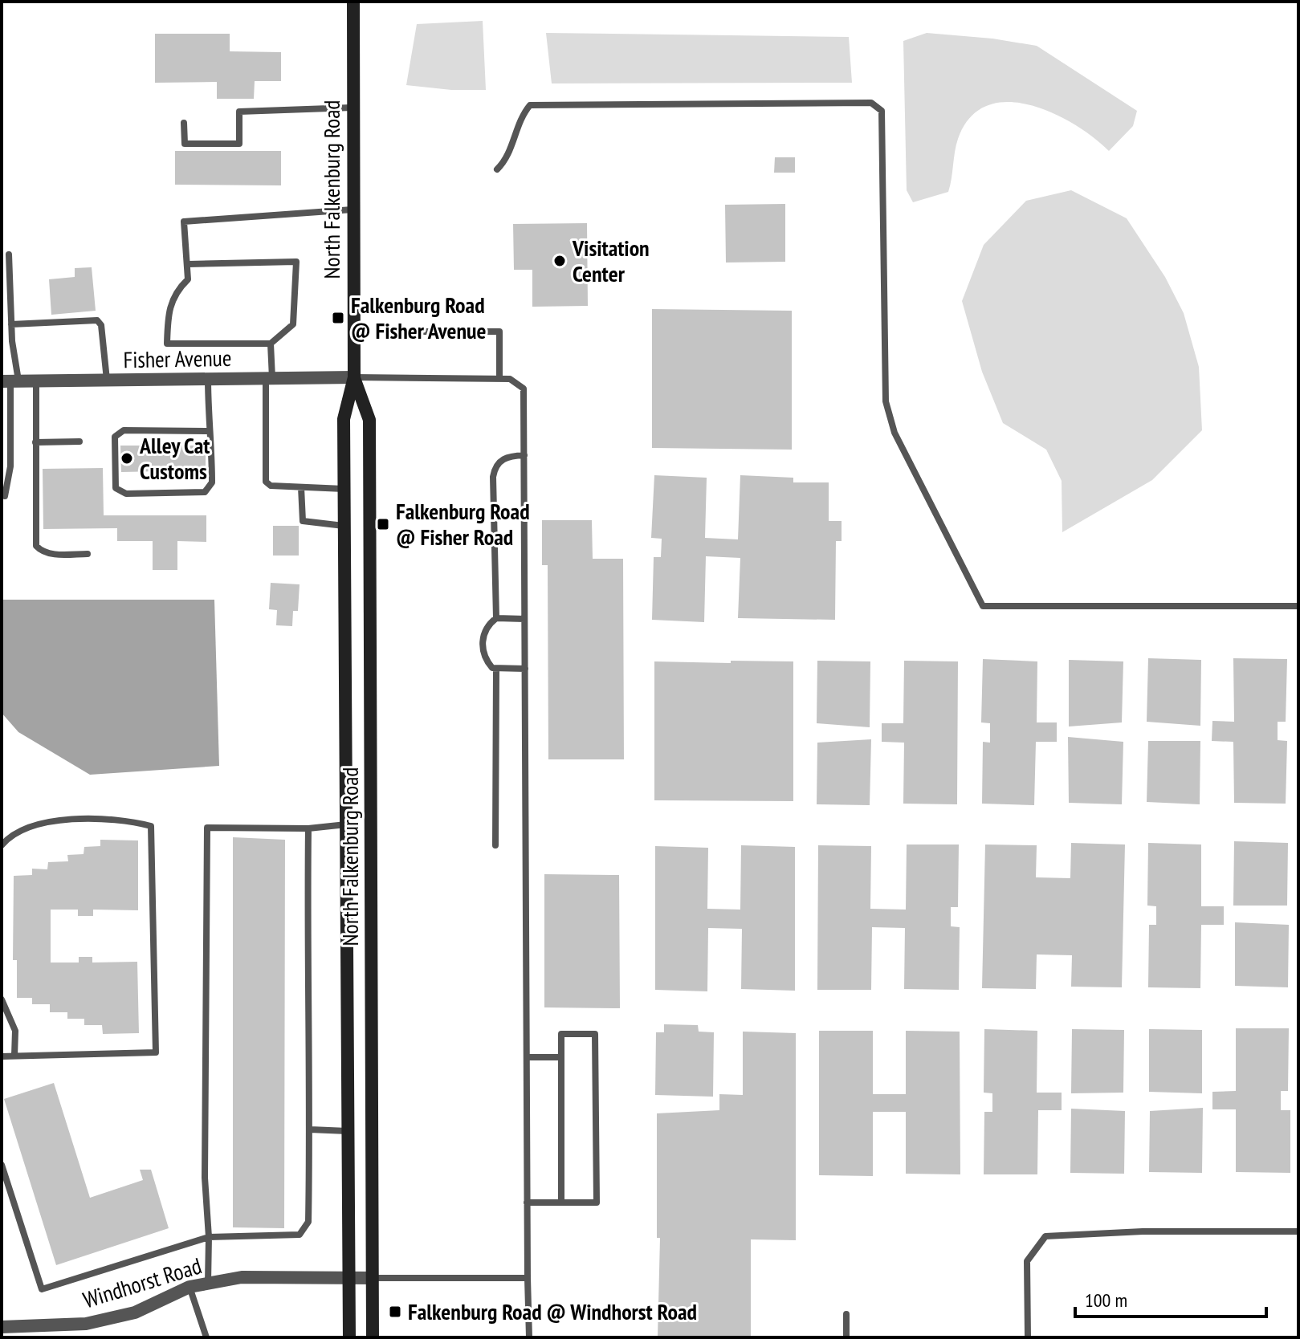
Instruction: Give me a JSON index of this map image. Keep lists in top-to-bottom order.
{
  "streets": {
    "street": ["North Falkenburg Road", "Fisher Avenue", "Windhorst Road"]
  },
  "crossings": [
    ["North Falkenburg Road", "Fisher Avenue"],
    ["North Falkenburg Road", "Windhorst Road"]
  ],
  "places": {
    "other": ["Visitation Center", "Alley Cat Customs"],
    "transit": ["Falkenburg Road @ Fisher Avenue", "Falkenburg Road @ Fisher Road", "Falkenburg Road @ Windhorst Road"]
  },
  "scale_bar": "100 m"
}
